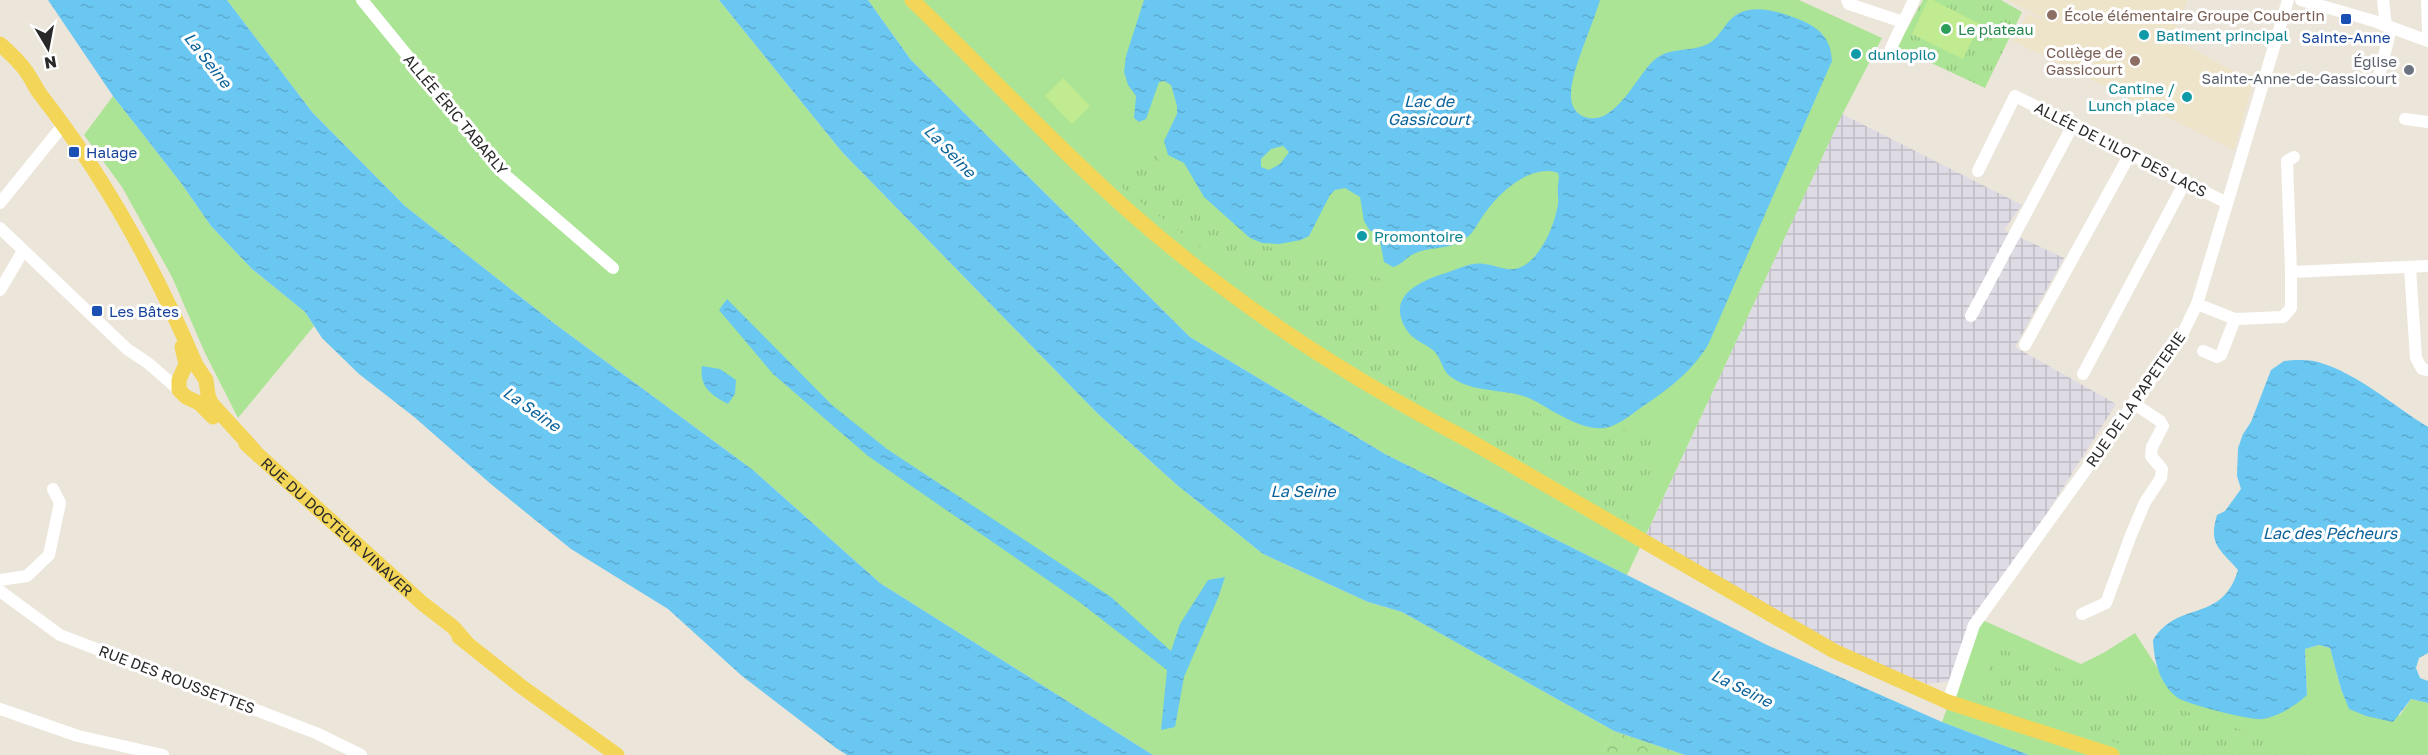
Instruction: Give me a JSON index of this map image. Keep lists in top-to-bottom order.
{
  "streets": {
    "main road": ["RUE DU DOCTEUR VINAVER"],
    "street": [
      "ALLÉE ÉRIC TABARLY",
      "ALLÉE DE L'ILOT DES LACS",
      "RUE DE LA PAPETERIE",
      "RUE DES ROUSSETTES"
    ]
  },
  "crossings": [
    ["ALLÉE DE L'ILOT DES LACS", "RUE DE LA PAPETERIE"]
  ],
  "water": ["La Seine", "Lac de Gassicourt", "Lac des Pécheurs"],
  "places": {
    "other": [
      "École élémentaire Groupe Coubertin",
      "Le plateau",
      "Batiment principal",
      "dunlopilo",
      "Collège de Gassicourt",
      "Église Sainte-Anne-de-Gassicourt",
      "Cantine / Lunch place",
      "Promontoire"
    ],
    "transit": ["Sainte-Anne", "Halage", "Les Bâtes"]
  },
  "north": "bottom"
}
